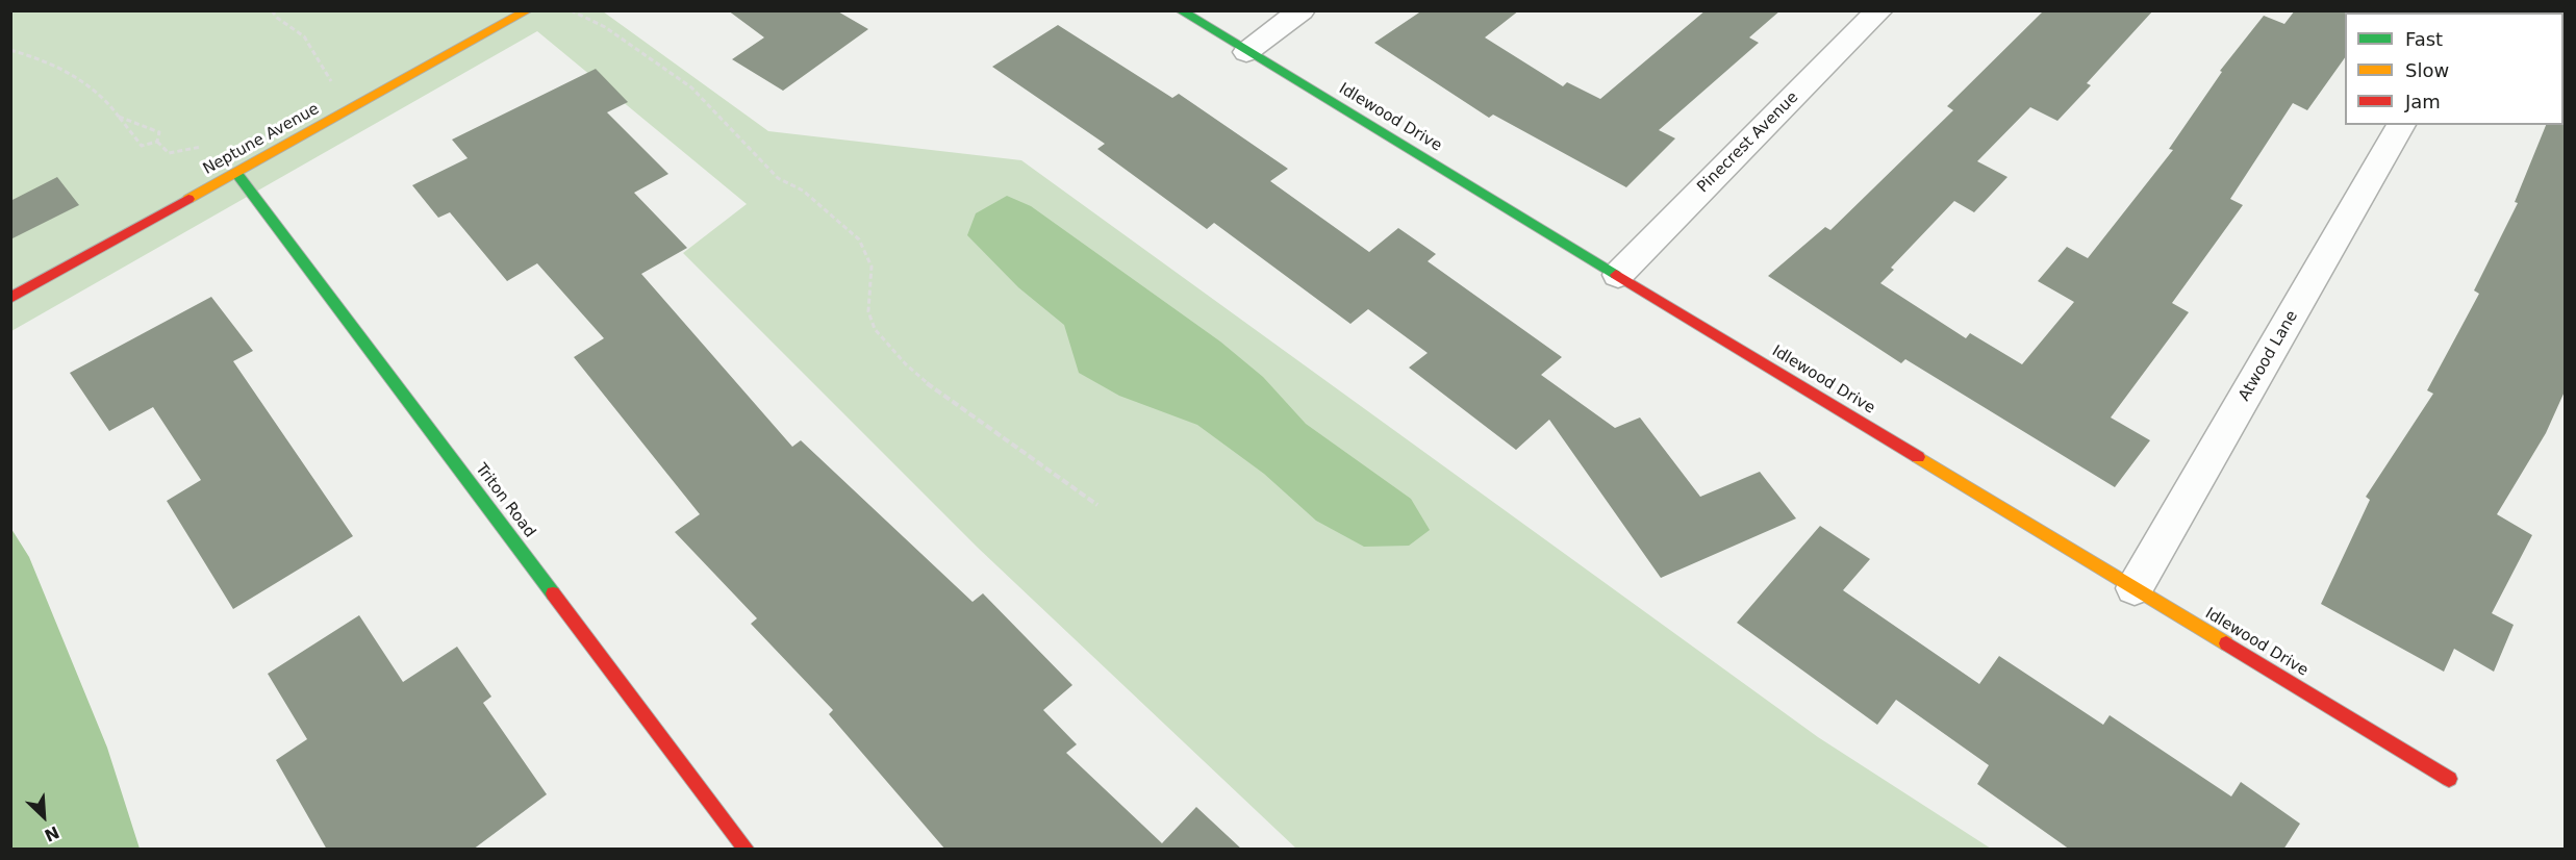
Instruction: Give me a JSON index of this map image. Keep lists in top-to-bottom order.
{
  "streets": {
    "street": [
      "Idlewood Drive",
      "Neptune Avenue",
      "Pinecrest Avenue",
      "Atwood Lane",
      "Triton Road"
    ]
  },
  "crossings": [
    ["Idlewood Drive", "Pinecrest Avenue"],
    ["Idlewood Drive", "Atwood Lane"],
    ["Neptune Avenue", "Triton Road"]
  ],
  "legend": ["Fast", "Slow", "Jam"],
  "north": "bottom right"
}
